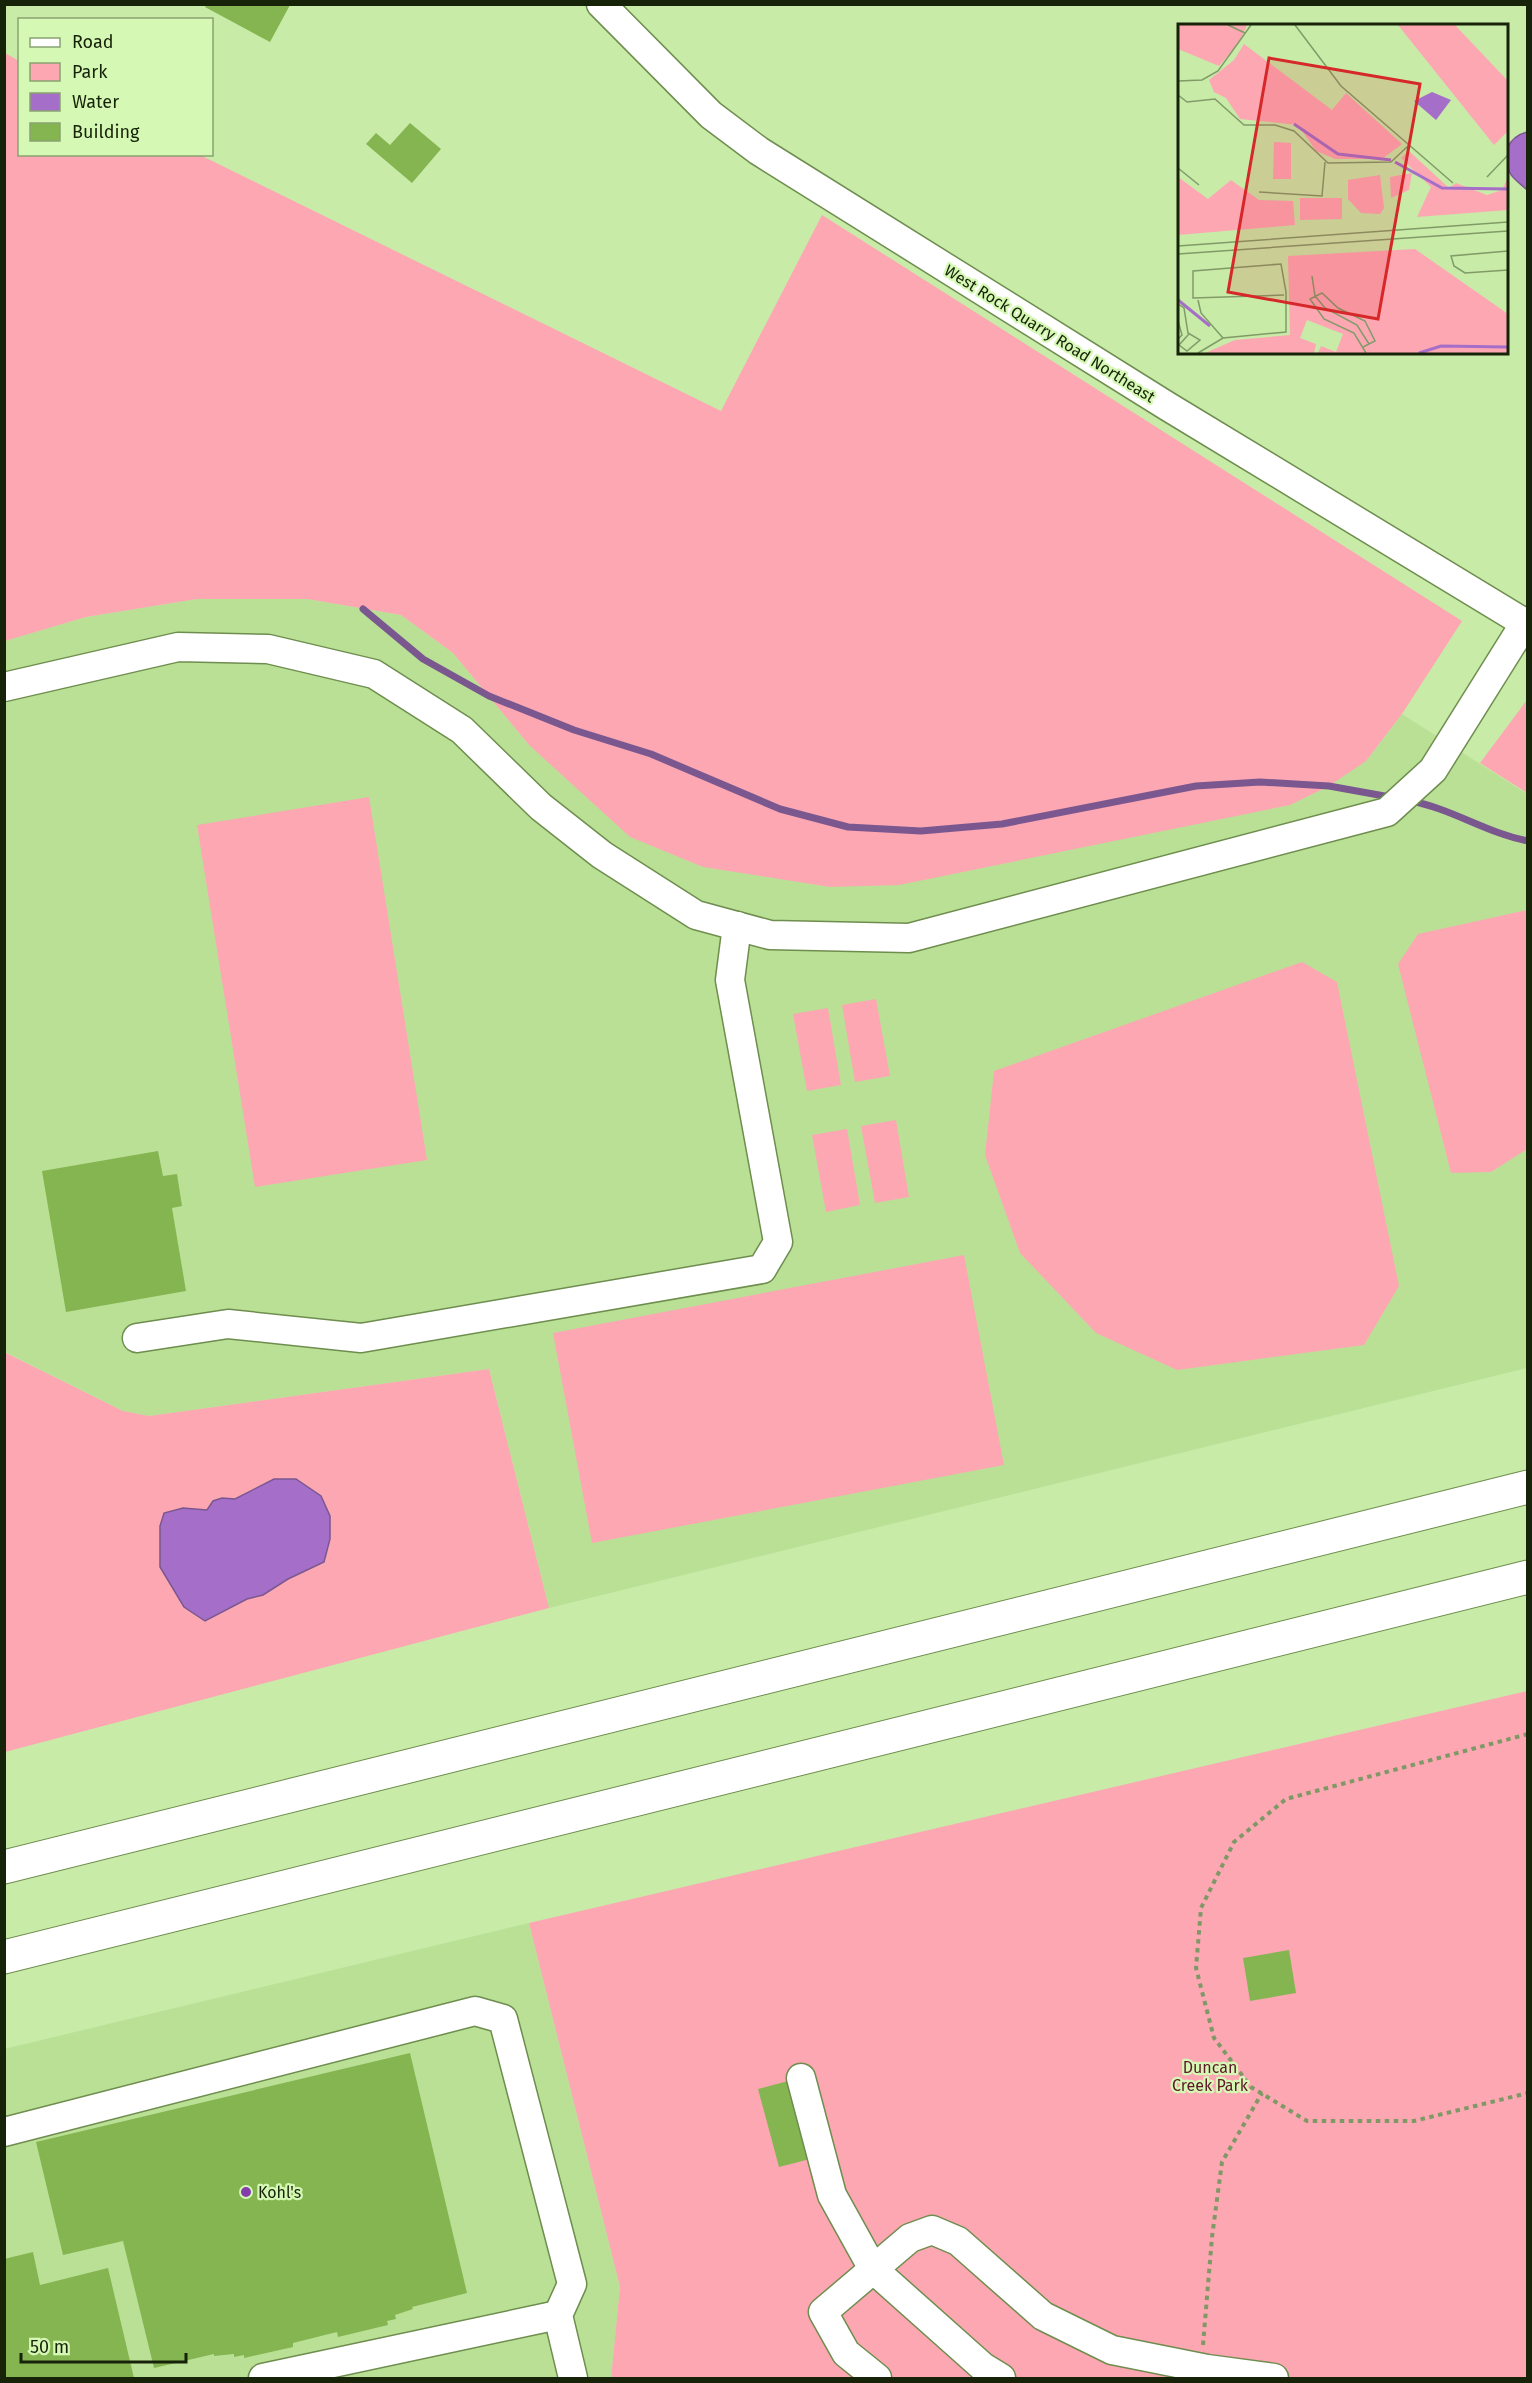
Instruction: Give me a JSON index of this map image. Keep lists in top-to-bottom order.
{
  "streets": {
    "street": ["West Rock Quarry Road Northeast"]
  },
  "parks": ["Duncan Creek Park"],
  "places": ["Kohl's"],
  "legend": [
    "Road",
    "Park",
    "Water",
    "Building"
  ],
  "scale_bar": "50 m"
}
